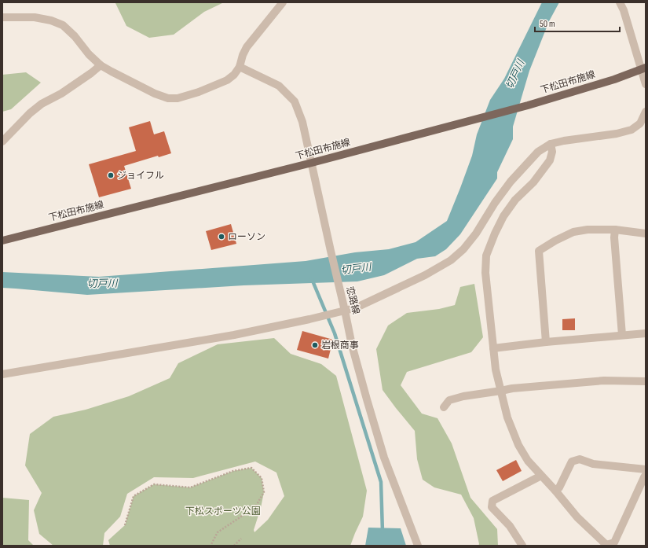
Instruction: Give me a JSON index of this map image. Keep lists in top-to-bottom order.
{
  "streets": {
    "main road": ["下松田布施線"],
    "street": ["恋路線"]
  },
  "crossings": [
    ["下松田布施線", "恋路線"]
  ],
  "water": ["切戸川"],
  "parks": ["下松スポーツ公園"],
  "places": ["ジョイフル", "ローソン", "岩根商事"],
  "scale_bar": "50 m"
}
